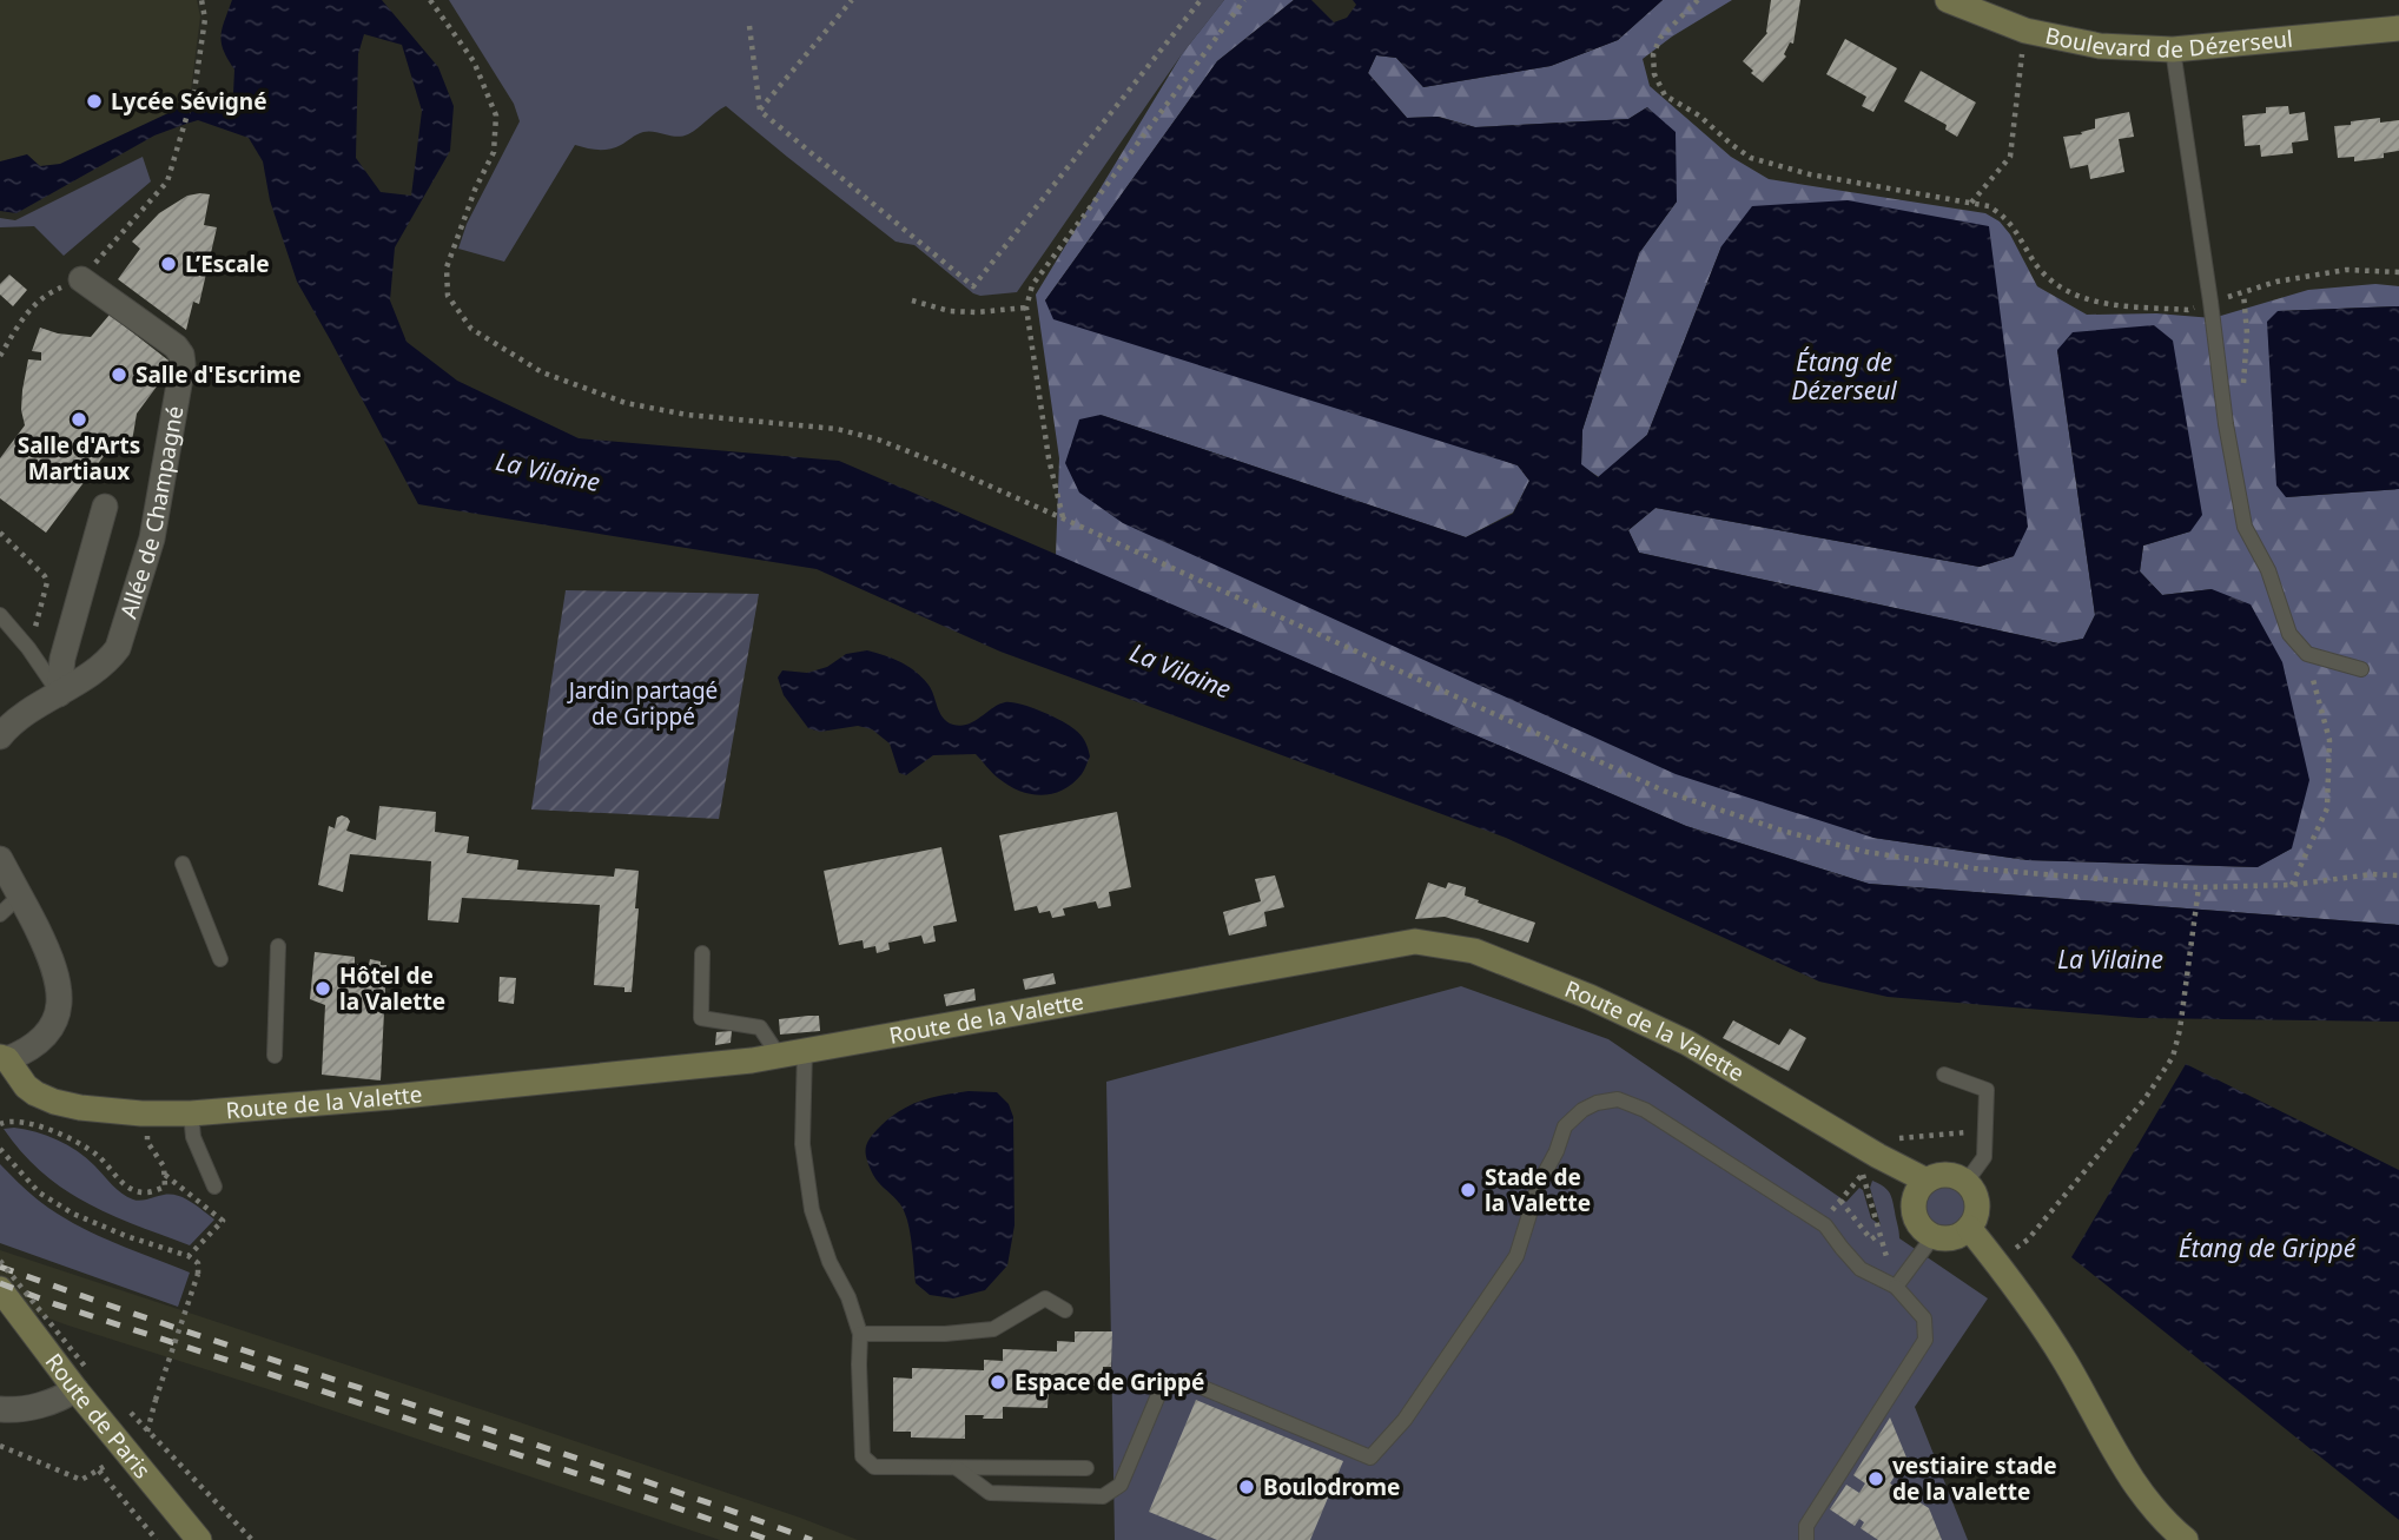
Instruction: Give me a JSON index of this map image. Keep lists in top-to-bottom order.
{
  "streets": {
    "street": [
      "Boulevard de Dézerseul",
      "Allée de Champagné",
      "Route de la Valette",
      "Route de Paris"
    ]
  },
  "water": ["Étang de Dézerseul", "La Vilaine", "Étang de Grippé"],
  "parks": ["Jardin partagé de Grippé"],
  "places": [
    "Lycée Sévigné",
    "L’Escale",
    "Salle d'Escrime",
    "Salle d'Arts Martiaux",
    "Hôtel de la Valette",
    "Stade de la Valette",
    "Espace de Grippé",
    "vestiaire stade de la valette",
    "Boulodrome"
  ]
}
